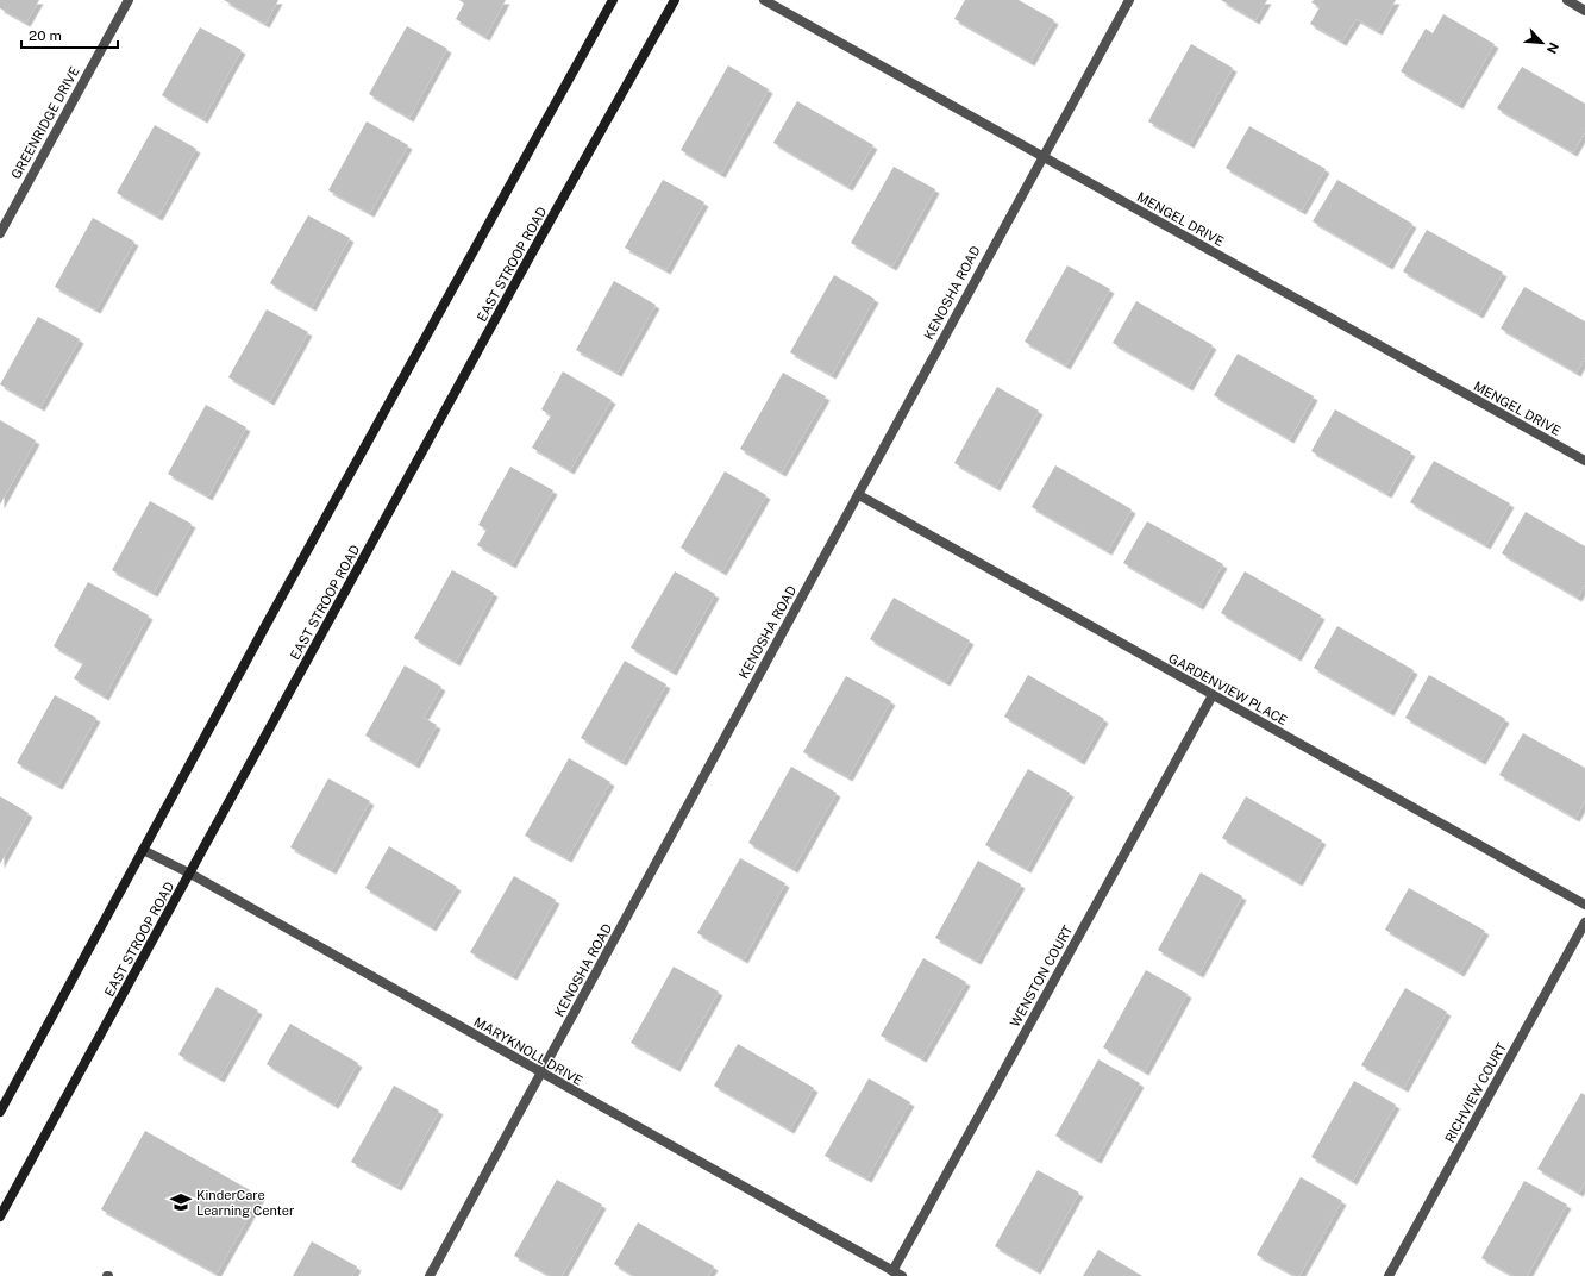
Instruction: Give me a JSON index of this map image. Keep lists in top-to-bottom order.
{
  "streets": {
    "main road": ["EAST STROOP ROAD"],
    "street": [
      "GREENRIDGE DRIVE",
      "MENGEL DRIVE",
      "KENOSHA ROAD",
      "GARDENVIEW PLACE",
      "WENSTON COURT",
      "MARYKNOLL DRIVE",
      "RICHVIEW COURT"
    ]
  },
  "crossings": [
    ["MENGEL DRIVE", "KENOSHA ROAD"],
    ["EAST STROOP ROAD", "MARYKNOLL DRIVE"],
    ["KENOSHA ROAD", "GARDENVIEW PLACE"],
    ["KENOSHA ROAD", "MARYKNOLL DRIVE"],
    ["GARDENVIEW PLACE", "WENSTON COURT"],
    ["WENSTON COURT", "MARYKNOLL DRIVE"]
  ],
  "places": {
    "school or university": ["KinderCare Learning Center"]
  },
  "scale_bar": "20 m",
  "north": "bottom right"
}
